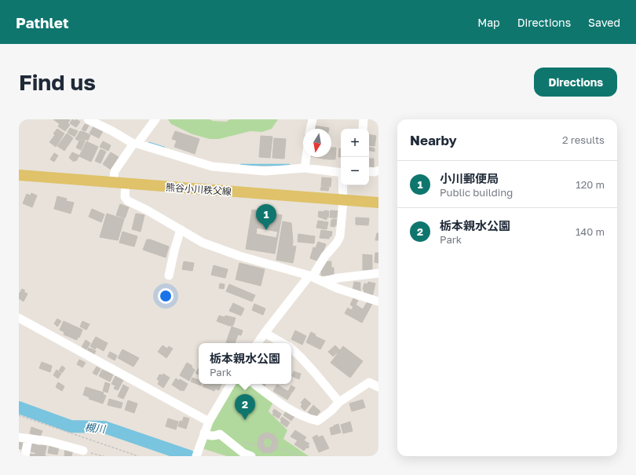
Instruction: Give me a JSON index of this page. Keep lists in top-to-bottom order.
{
  "streets": {
    "main road": ["熊谷小川秩父線"]
  },
  "water": ["槻川"],
  "north": "bottom",
  "page": {
    "header": "Pathlet",
    "nav": ["Map", "Directions", "Saved"],
    "buttons": "Directions",
    "title": "Find us",
    "heading": ["Nearby", "2 results"],
    "map_buttons": ["+", "−"],
    "list": [
      {
        "mark": "1",
        "name": "小川郵便局",
        "note": "Public building",
        "value": "120 m"
      },
      {
        "mark": "2",
        "name": "栃本親水公園",
        "note": "Park",
        "value": "140 m"
      }
    ],
    "pins": ["1", "2"],
    "popup": ["栃本親水公園", "Park"]
  }
}
